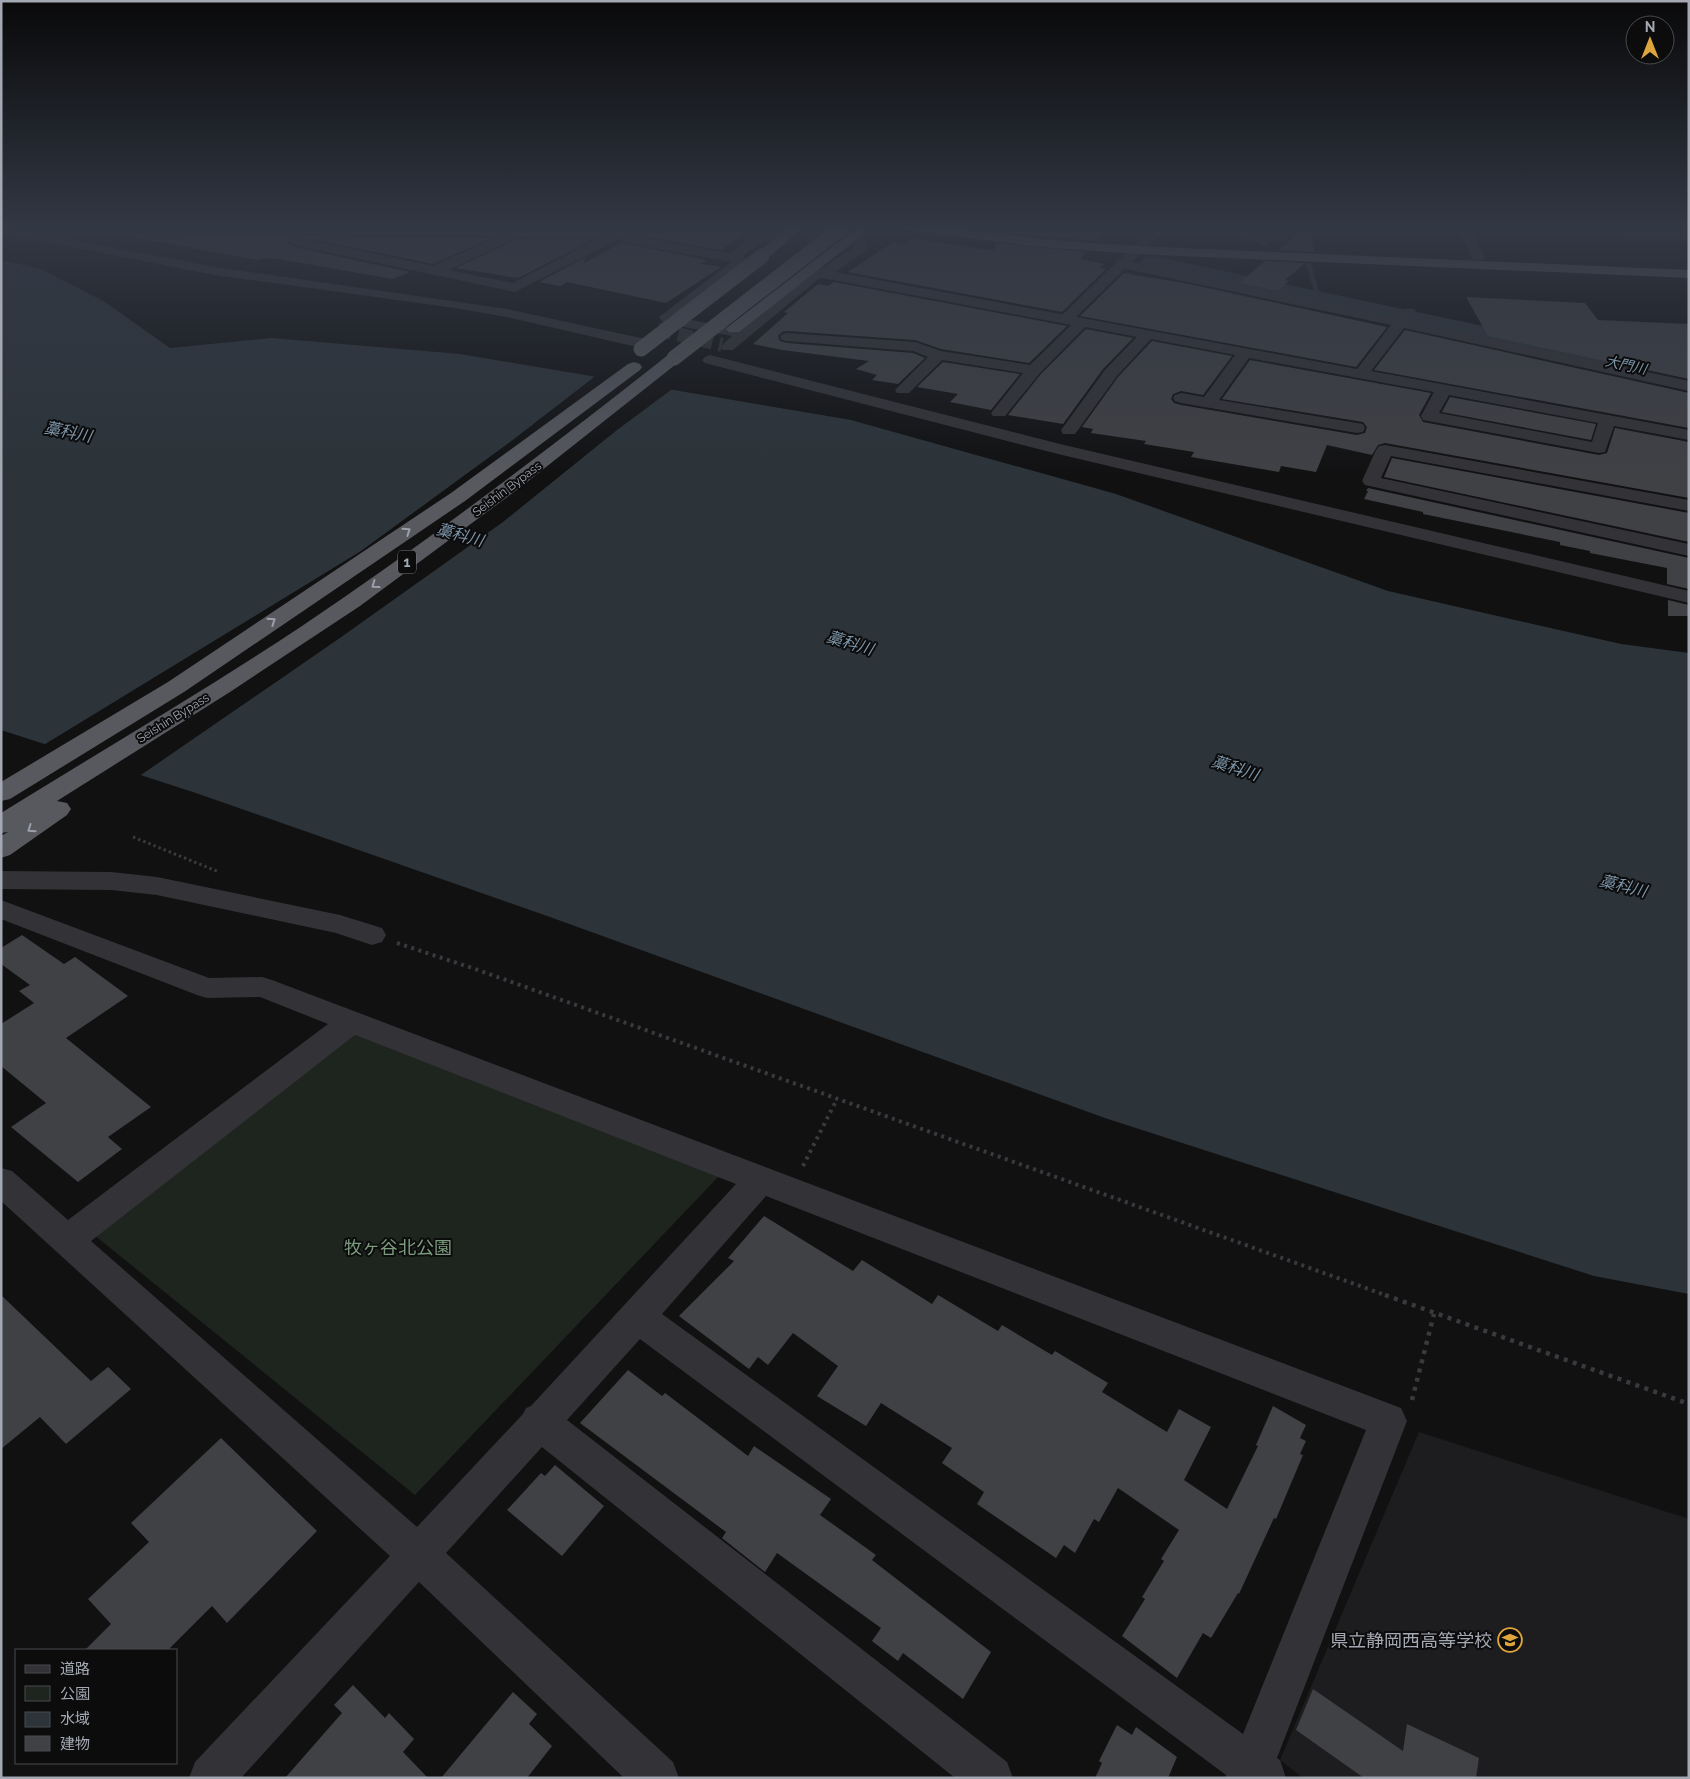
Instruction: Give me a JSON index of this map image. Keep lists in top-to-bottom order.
{
  "streets": {
    "highway": ["Seishin Bypass", "1"]
  },
  "crossings": [
    ["Seishin Bypass", "1"]
  ],
  "water": ["大門川", "藁科川"],
  "parks": ["牧ヶ谷北公園"],
  "places": {
    "school or university": ["県立静岡西高等学校"]
  },
  "legend": [
    "道路",
    "公園",
    "水域",
    "建物"
  ],
  "north": "top"
}
